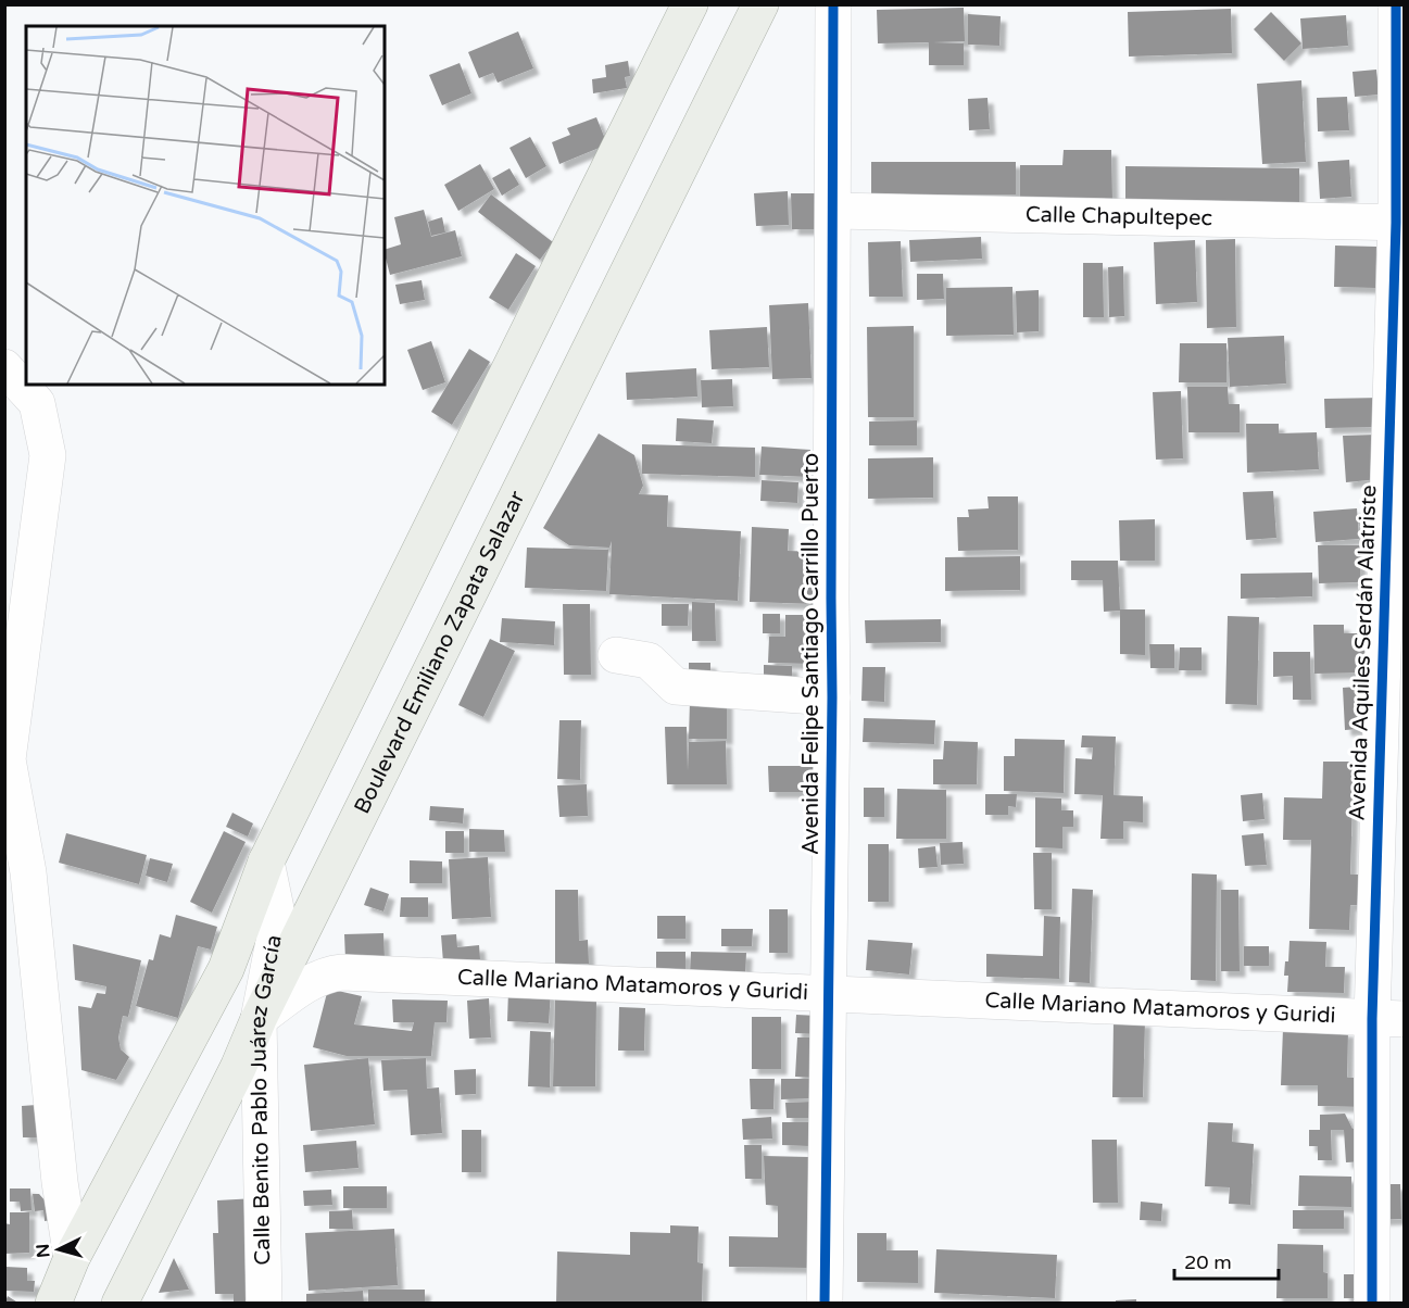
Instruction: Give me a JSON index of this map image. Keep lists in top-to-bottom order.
{
  "streets": {
    "main road": ["Boulevard Emiliano Zapata Salazar"],
    "street": [
      "Calle Chapultepec",
      "Avenida Aquiles Serdán Alatriste",
      "Avenida Felipe Santiago Carrillo Puerto",
      "Calle Mariano Matamoros y Guridi",
      "Calle Benito Pablo Juárez García"
    ]
  },
  "crossings": [
    ["Calle Chapultepec", "Avenida Aquiles Serdán Alatriste"],
    ["Calle Chapultepec", "Avenida Felipe Santiago Carrillo Puerto"],
    ["Avenida Aquiles Serdán Alatriste", "Calle Mariano Matamoros y Guridi"],
    ["Boulevard Emiliano Zapata Salazar", "Calle Mariano Matamoros y Guridi"],
    ["Boulevard Emiliano Zapata Salazar", "Calle Benito Pablo Juárez García"],
    ["Avenida Felipe Santiago Carrillo Puerto", "Calle Mariano Matamoros y Guridi"],
    ["Calle Mariano Matamoros y Guridi", "Calle Benito Pablo Juárez García"]
  ],
  "scale_bar": "20 m",
  "north": "left"
}
